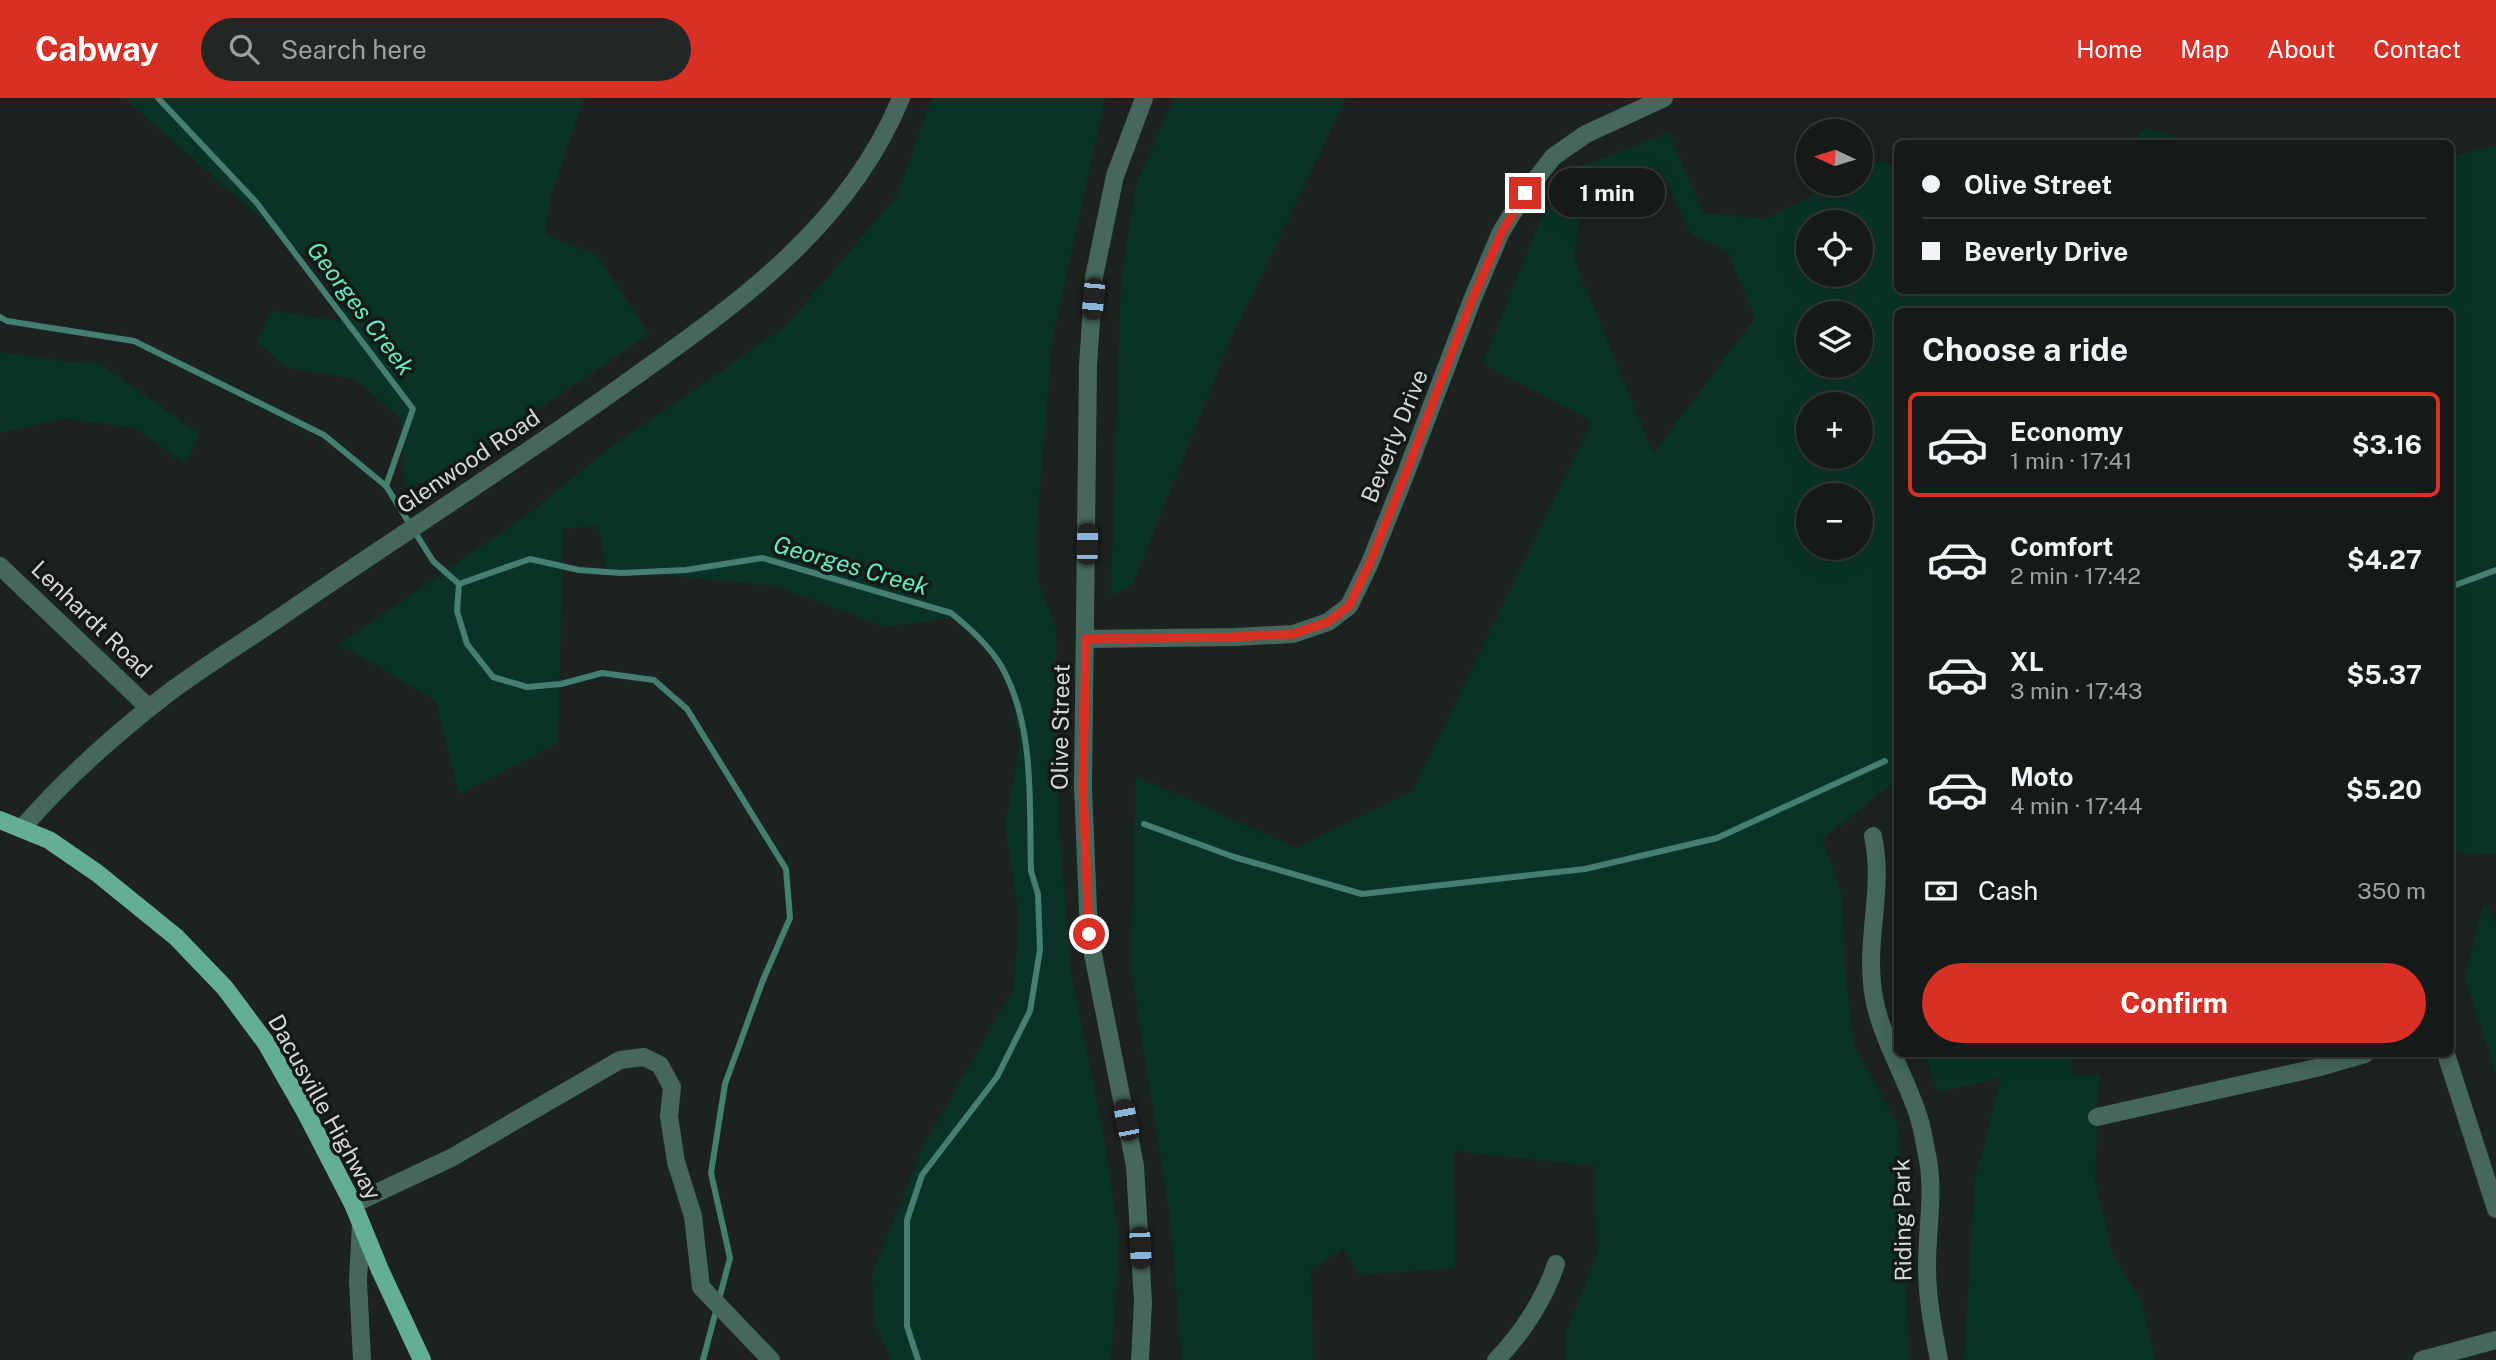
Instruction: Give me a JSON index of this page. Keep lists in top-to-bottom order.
{
  "streets": {
    "main road": ["Dacusville Highway"],
    "street": [
      "Beverly Drive",
      "Glenwood Road",
      "Lenhardt Road",
      "Olive Street",
      "Riding Park"
    ]
  },
  "crossings": [
    ["Beverly Drive", "Olive Street"],
    ["Glenwood Road", "Lenhardt Road"],
    ["Glenwood Road", "Dacusville Highway"]
  ],
  "water": ["Georges Creek"],
  "north": "left",
  "page": {
    "header": "Cabway",
    "search": "Search here",
    "nav": [
      "Home",
      "Map",
      "About",
      "Contact"
    ],
    "map_buttons": ["+", "−"],
    "banner": ["Olive Street", "Beverly Drive"],
    "bubble": "1 min",
    "heading": "Choose a ride",
    "list": [
      {
        "name": "Economy",
        "note": "1 min · 17:41",
        "value": "$3.16"
      },
      {
        "name": "Comfort",
        "note": "2 min · 17:42",
        "value": "$4.27"
      },
      {
        "name": "XL",
        "note": "3 min · 17:43",
        "value": "$5.37"
      },
      {
        "name": "Moto",
        "note": "4 min · 17:44",
        "value": "$5.20"
      }
    ],
    "pay": ["Cash", "350 m"],
    "buttons": "Confirm"
  }
}
